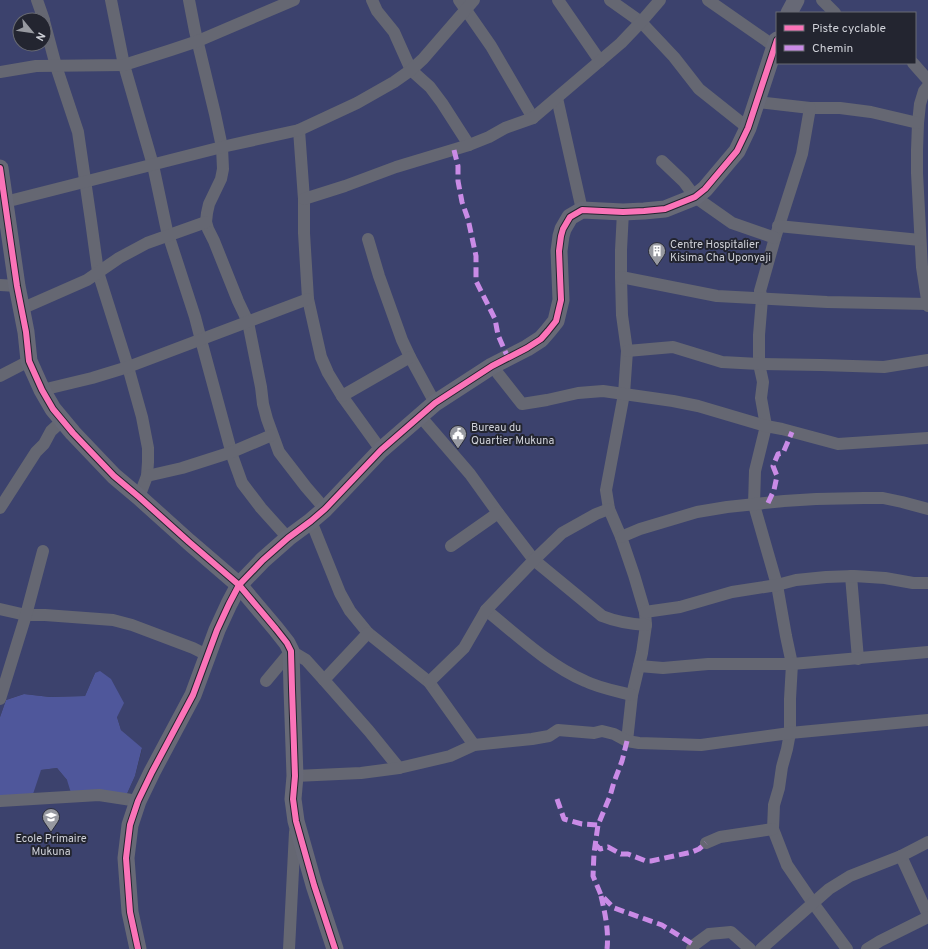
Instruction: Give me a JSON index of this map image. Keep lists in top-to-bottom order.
{
  "places": {
    "building": ["Centre Hospitalier Kisima Cha Uponyaji"],
    "public building": ["Bureau du Quartier Mukuna"],
    "school or university": ["Ecole Primaire Mukuna"]
  },
  "legend": ["Piste cyclable", "Chemin"],
  "north": "bottom right"
}
